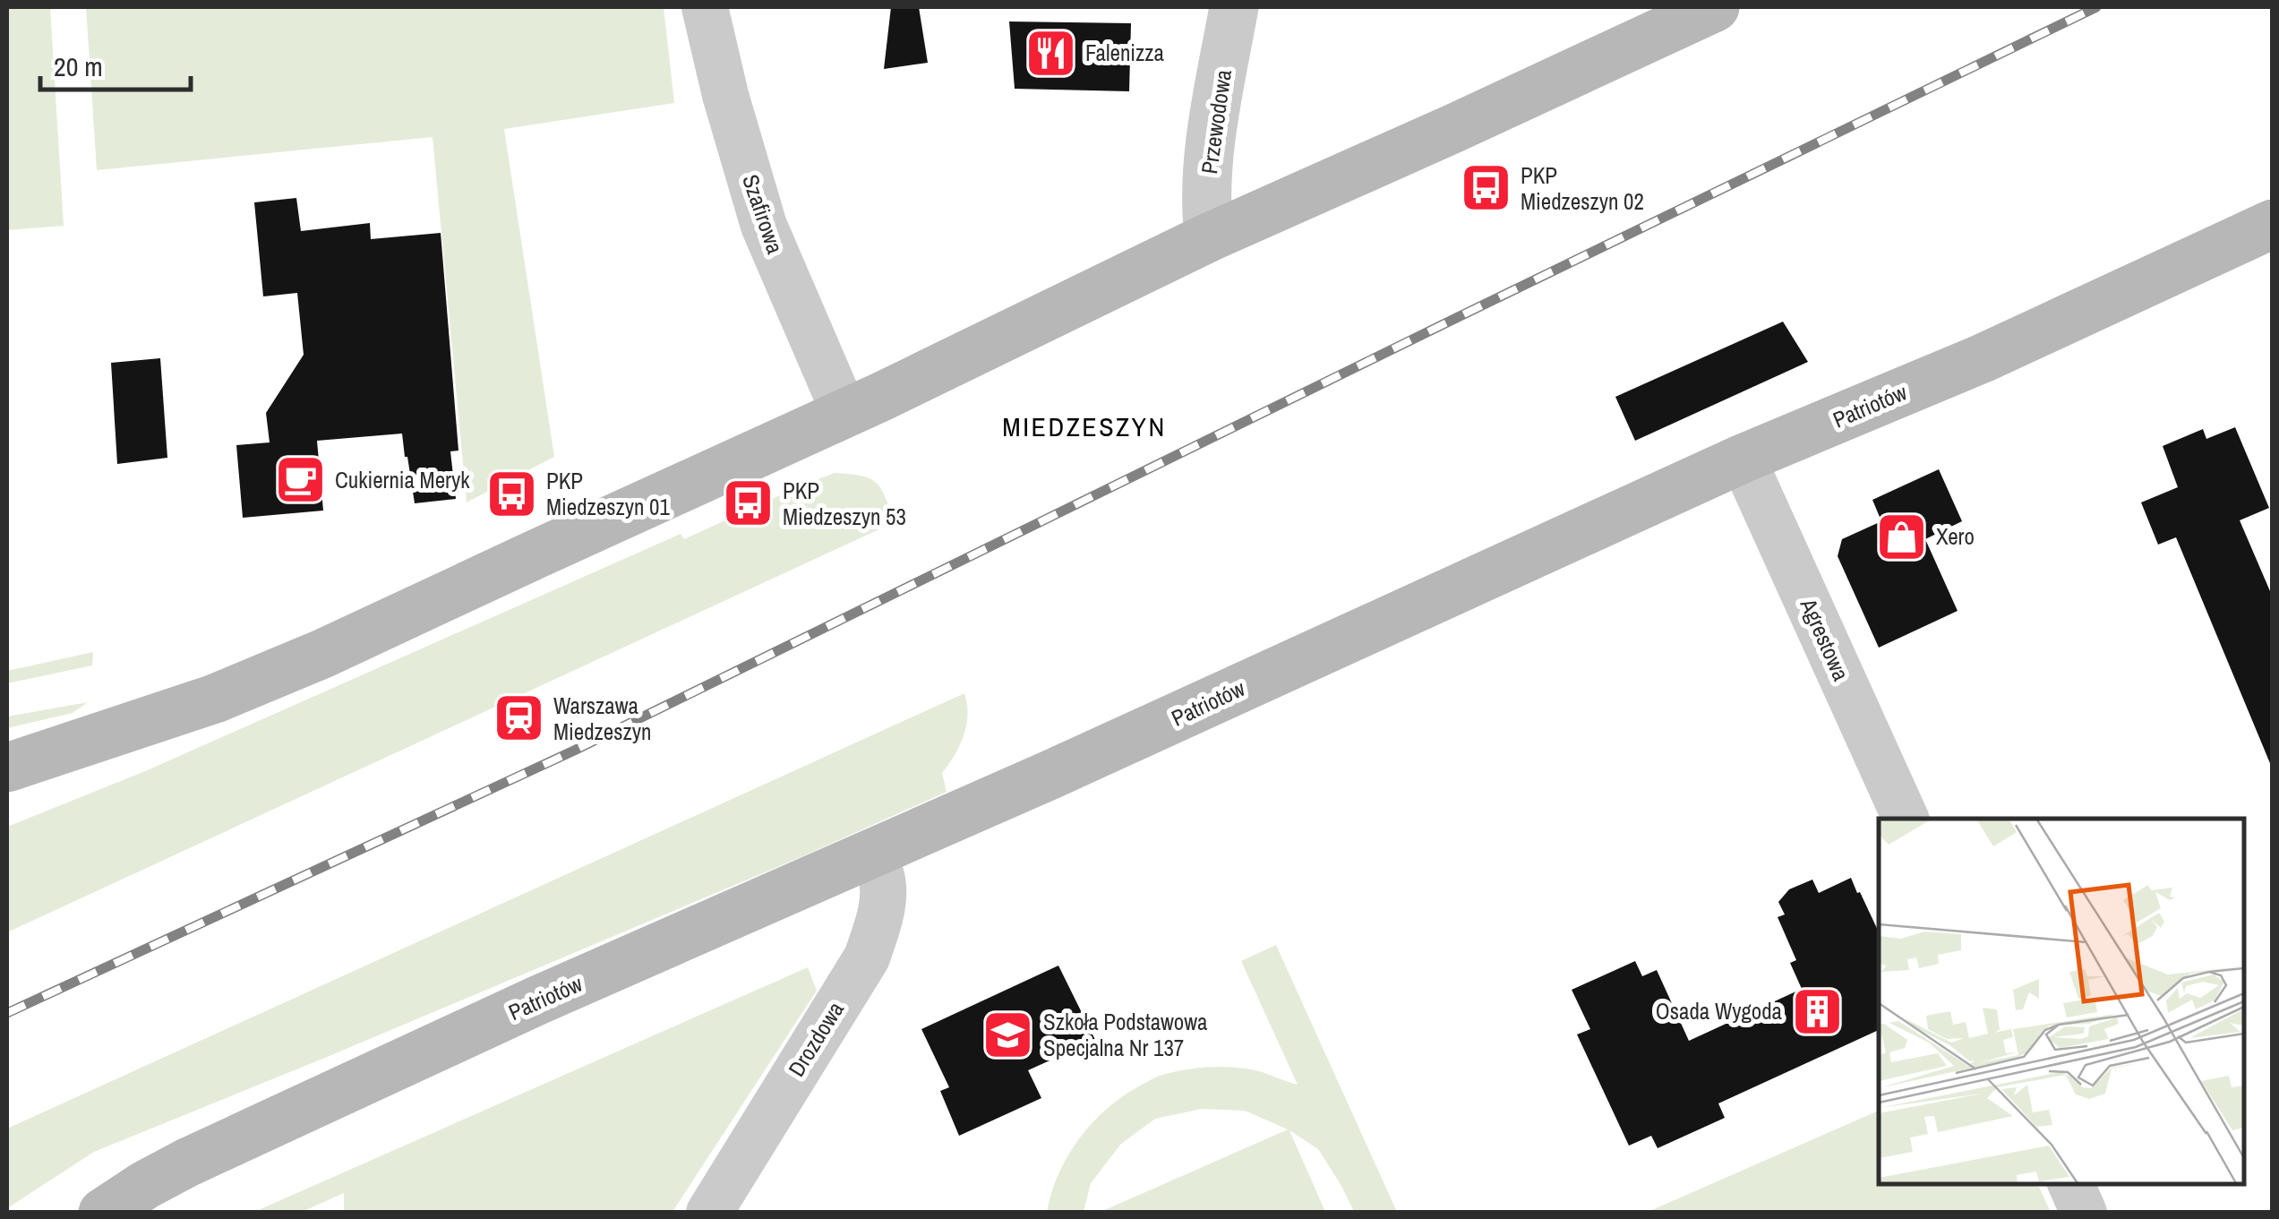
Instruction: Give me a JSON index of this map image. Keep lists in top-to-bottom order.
{
  "streets": {
    "main road": ["Patriotów"],
    "street": [
      "Przewodowa",
      "Szafirowa",
      "Agrestowa",
      "Drozdowa"
    ]
  },
  "crossings": [
    ["Patriotów", "Agrestowa"],
    ["Patriotów", "Drozdowa"]
  ],
  "districts": ["MIEDZESZYN"],
  "places": {
    "restaurant": ["Falenizza"],
    "bus stop": ["PKP Miedzeszyn 02", "PKP Miedzeszyn 01", "PKP Miedzeszyn 53"],
    "cafe": ["Cukiernia Meryk"],
    "shop": ["Xero"],
    "station": ["Warszawa Miedzeszyn"],
    "building": ["Osada Wygoda"],
    "school or university": ["Szkoła Podstawowa Specjalna Nr 137"]
  },
  "scale_bar": "20 m"
}
